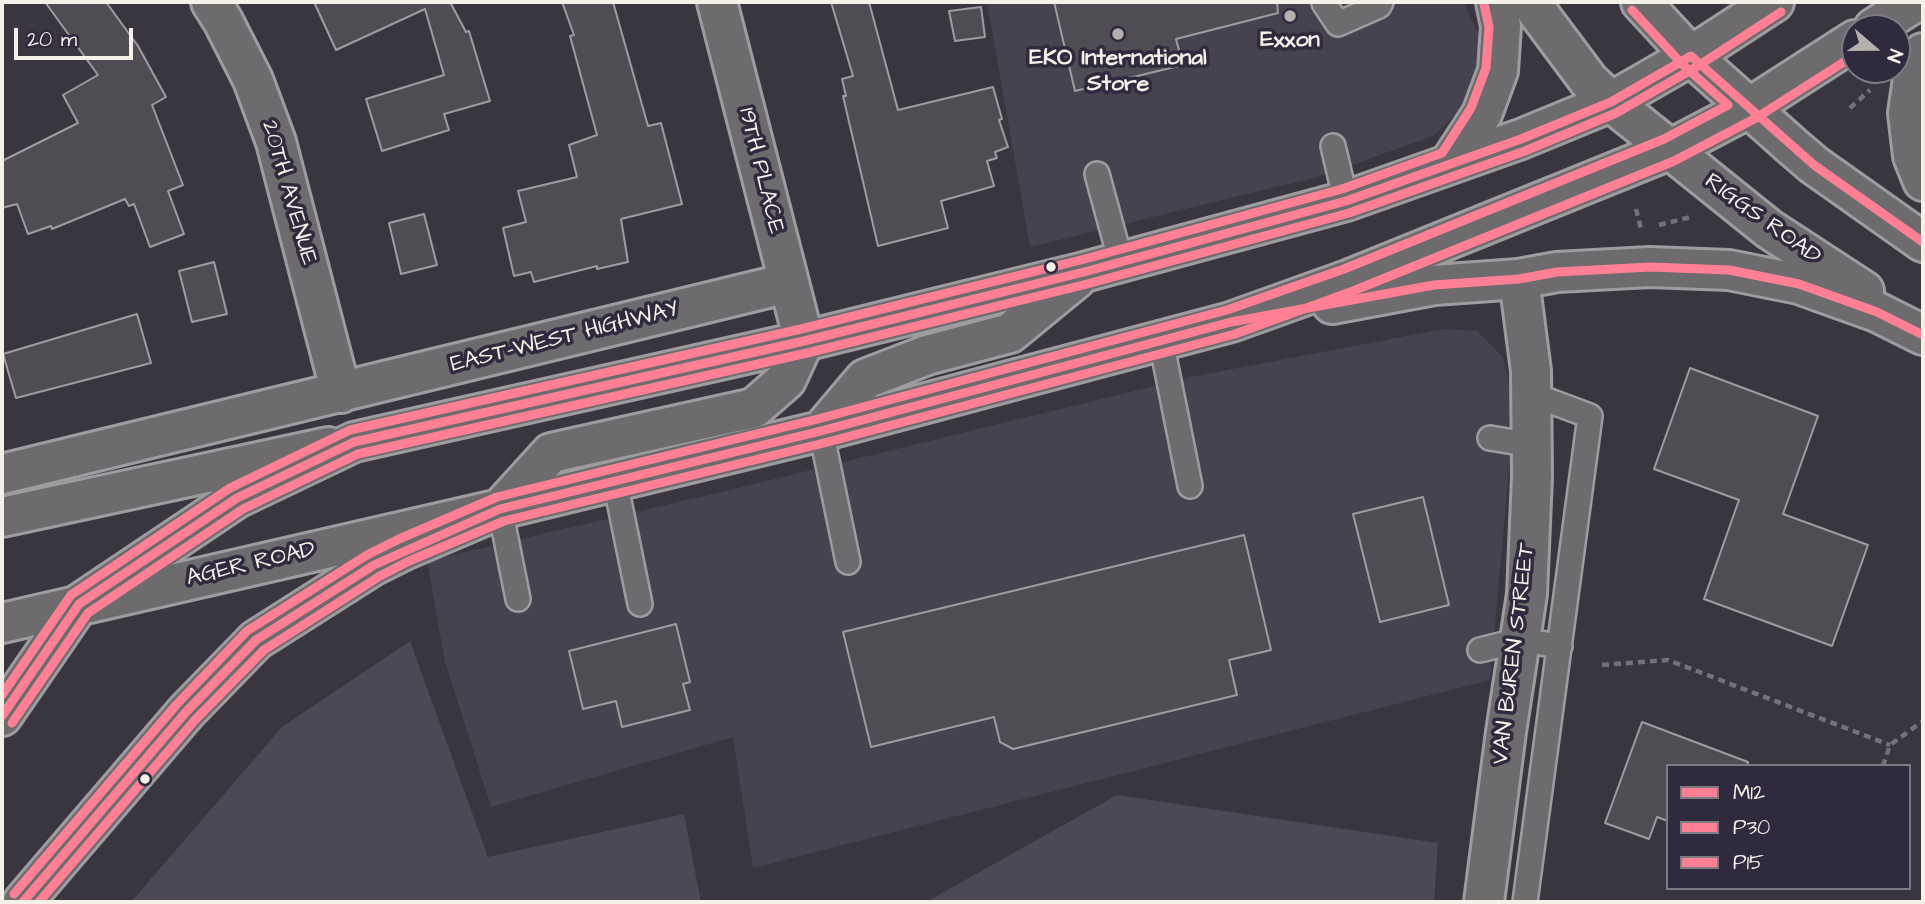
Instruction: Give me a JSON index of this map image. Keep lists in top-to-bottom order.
{
  "streets": {
    "main road": [
      "19TH PLACE",
      "20TH AVENUE",
      "RIGGS ROAD",
      "EAST-WEST HIGHWAY",
      "AGER ROAD",
      "VAN BUREN STREET"
    ]
  },
  "crossings": [
    ["19TH PLACE", "EAST-WEST HIGHWAY"],
    ["20TH AVENUE", "EAST-WEST HIGHWAY"]
  ],
  "places": ["Exxon", "EKO International Store"],
  "lines": ["transit line P15", "transit line P30", "transit line M12"],
  "legend": ["M12", "P30", "P15"],
  "scale_bar": "20 m",
  "north": "right"
}
